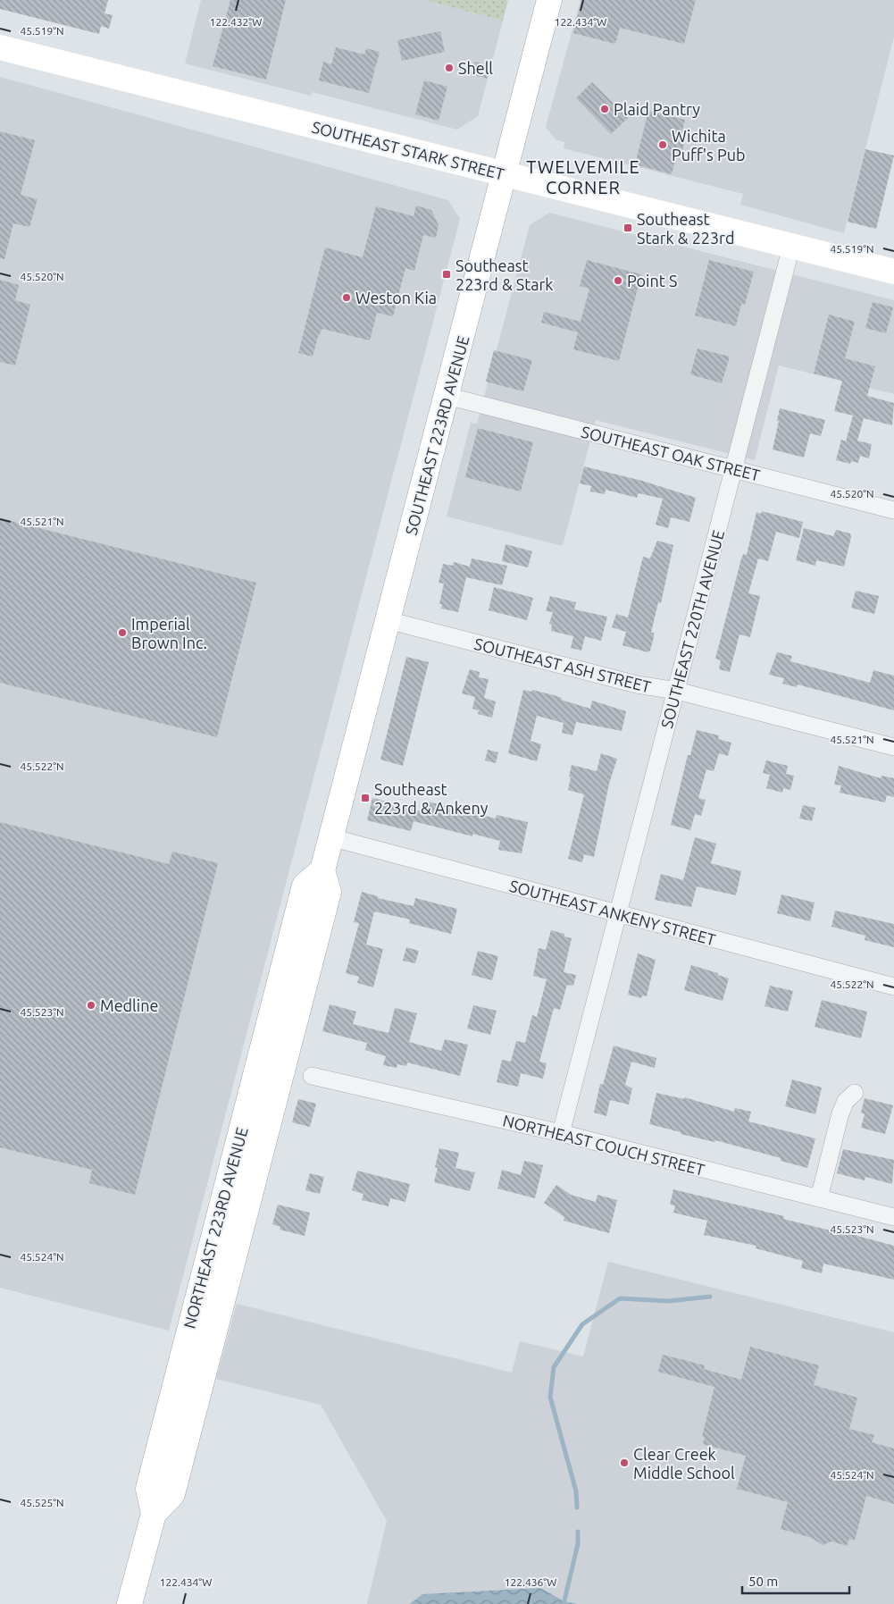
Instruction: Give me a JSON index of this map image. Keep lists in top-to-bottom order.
{
  "streets": {
    "main road": ["SOUTHEAST STARK STREET", "SOUTHEAST 223RD AVENUE", "NORTHEAST 223RD AVENUE"],
    "street": [
      "SOUTHEAST OAK STREET",
      "SOUTHEAST 220TH AVENUE",
      "SOUTHEAST ASH STREET",
      "SOUTHEAST ANKENY STREET",
      "NORTHEAST COUCH STREET"
    ]
  },
  "crossings": [
    ["SOUTHEAST STARK STREET", "SOUTHEAST 223RD AVENUE"],
    ["SOUTHEAST STARK STREET", "SOUTHEAST 220TH AVENUE"],
    ["SOUTHEAST 223RD AVENUE", "SOUTHEAST OAK STREET"],
    ["SOUTHEAST 223RD AVENUE", "SOUTHEAST ASH STREET"],
    ["SOUTHEAST 223RD AVENUE", "SOUTHEAST ANKENY STREET"],
    ["SOUTHEAST 223RD AVENUE", "NORTHEAST 223RD AVENUE"],
    ["SOUTHEAST OAK STREET", "SOUTHEAST 220TH AVENUE"],
    ["SOUTHEAST 220TH AVENUE", "SOUTHEAST ASH STREET"],
    ["SOUTHEAST 220TH AVENUE", "SOUTHEAST ANKENY STREET"],
    ["SOUTHEAST 220TH AVENUE", "NORTHEAST COUCH STREET"]
  ],
  "districts": ["TWELVEMILE CORNER"],
  "places": {
    "other": [
      "Shell",
      "Plaid Pantry",
      "Wichita Puff's Pub",
      "Point S",
      "Weston Kia",
      "Imperial Brown Inc.",
      "Medline",
      "Clear Creek Middle School"
    ],
    "transit": ["Southeast Stark & 223rd", "Southeast 223rd & Stark", "Southeast 223rd & Ankeny"]
  },
  "scale_bar": "50 m",
  "coordinates": [
    "122.432°W",
    "122.434°W",
    "45.519°N",
    "45.520°N",
    "45.521°N",
    "45.522°N",
    "45.523°N",
    "45.524°N",
    "45.525°N",
    "122.436°W"
  ]
}
